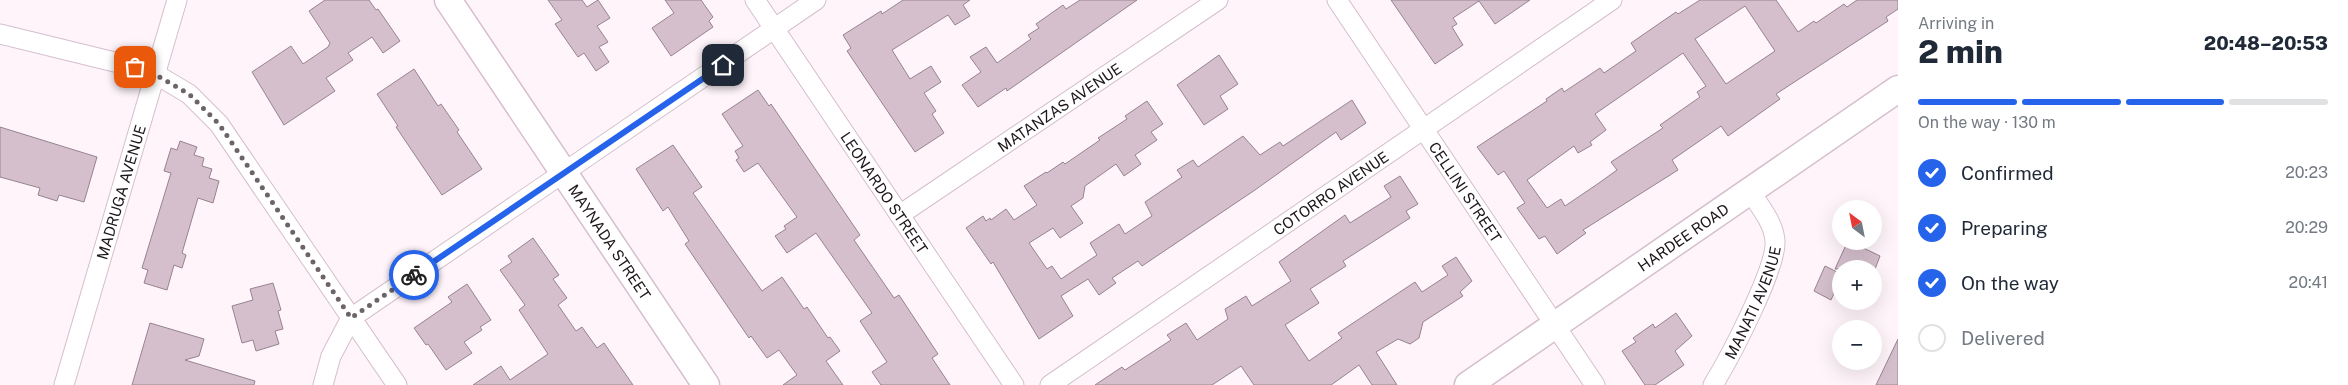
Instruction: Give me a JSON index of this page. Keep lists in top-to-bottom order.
{
  "streets": {
    "street": [
      "MATANZAS AVENUE",
      "LEONARDO STREET",
      "COTORRO AVENUE",
      "CELLINI STREET",
      "MADRUGA AVENUE",
      "HARDEE ROAD",
      "MAYNADA STREET",
      "MANATI AVENUE"
    ]
  },
  "crossings": [
    ["MATANZAS AVENUE", "LEONARDO STREET"],
    ["COTORRO AVENUE", "CELLINI STREET"],
    ["CELLINI STREET", "HARDEE ROAD"],
    ["HARDEE ROAD", "MANATI AVENUE"]
  ],
  "north": "top left",
  "page": {
    "heading": ["2 min", "Arriving in", "20:48–20:53"],
    "bar": "On the way · 130 m",
    "list": [
      ["Confirmed", "20:23"],
      ["Preparing", "20:29"],
      ["On the way", "20:41"],
      "Delivered"
    ],
    "map_buttons": ["+", "−"]
  }
}
